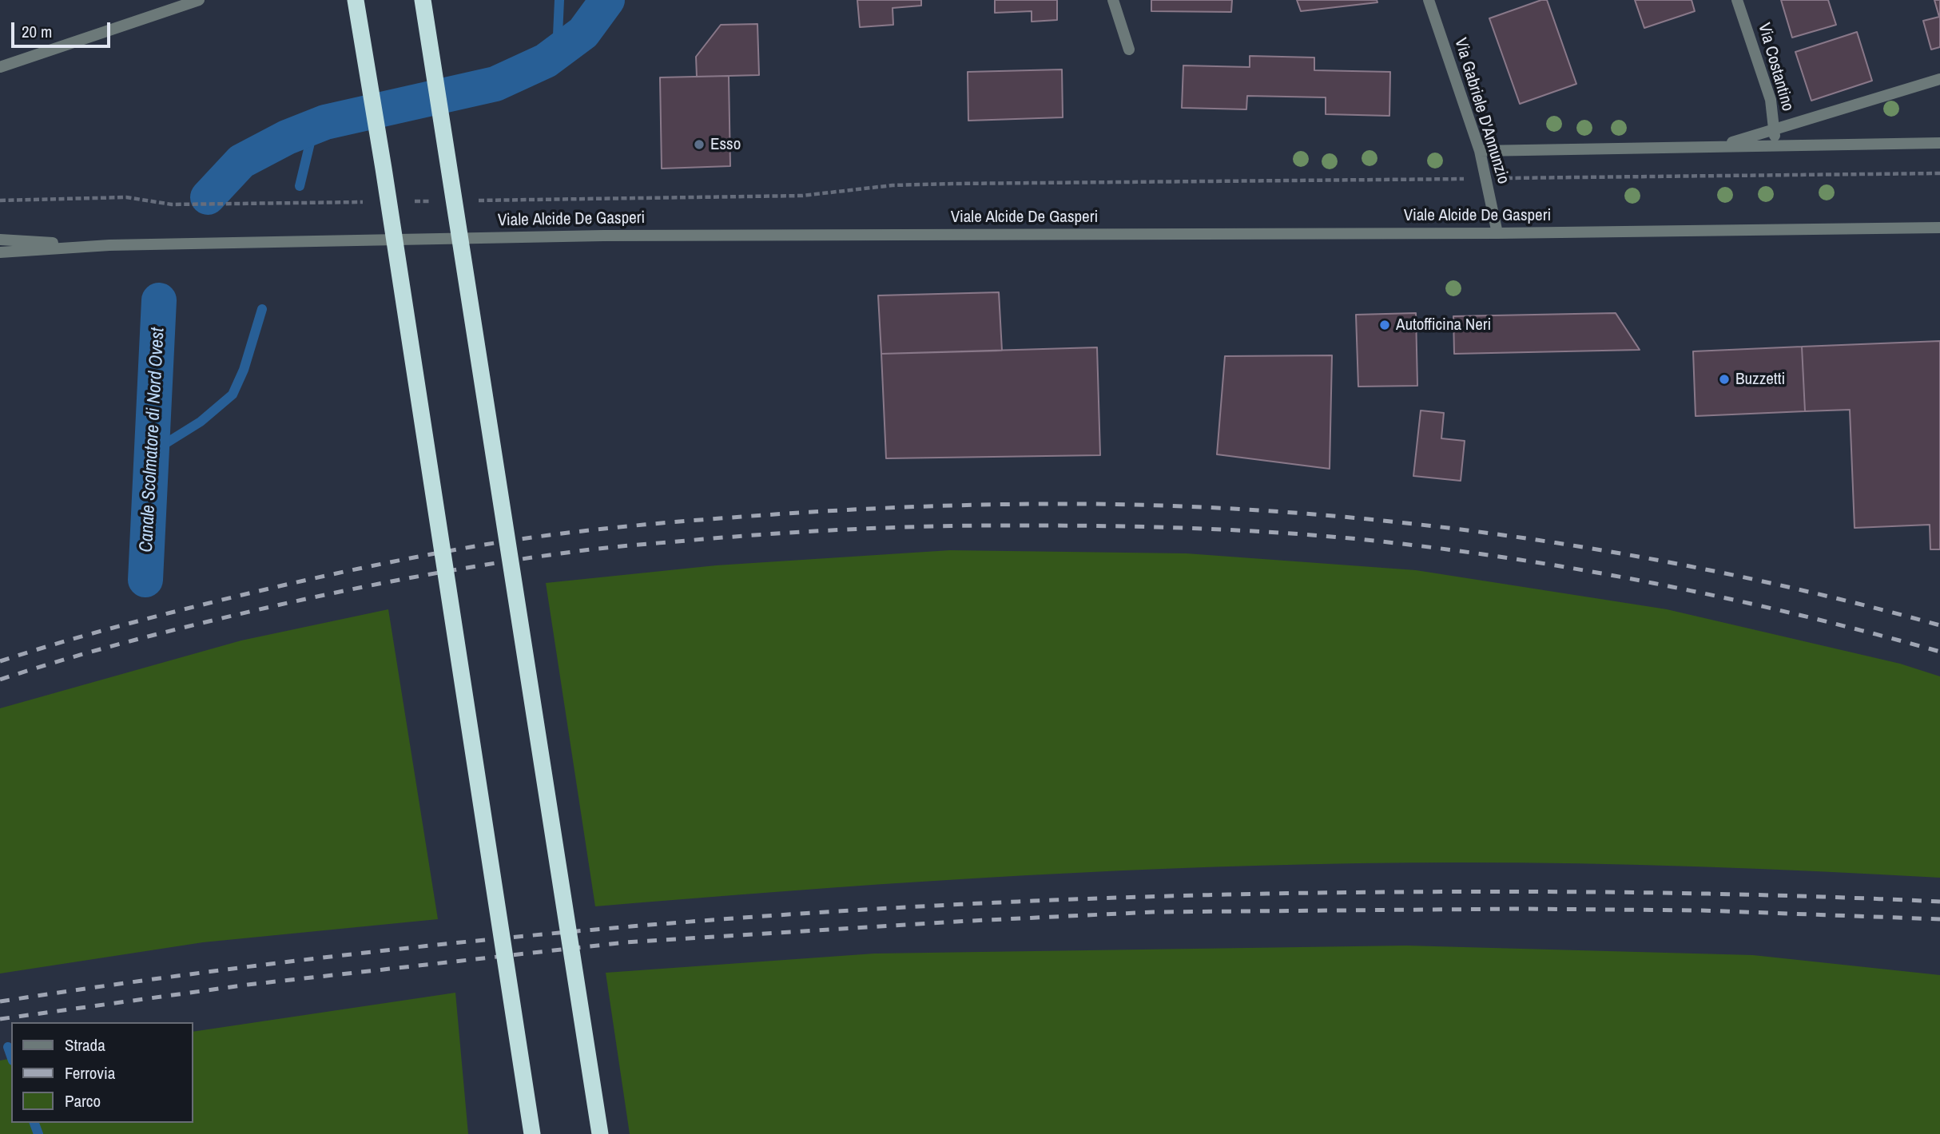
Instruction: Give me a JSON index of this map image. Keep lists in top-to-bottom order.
{
  "streets": {
    "street": ["Via Costantino", "Via Gabriele D'Annunzio", "Viale Alcide De Gasperi"]
  },
  "crossings": [
    ["Via Gabriele D'Annunzio", "Viale Alcide De Gasperi"]
  ],
  "water": ["Canale Scolmatore di Nord Ovest"],
  "places": ["Esso", "Autofficina Neri", "Buzzetti"],
  "legend": ["Strada", "Ferrovia", "Parco"],
  "scale_bar": "20 m"
}
